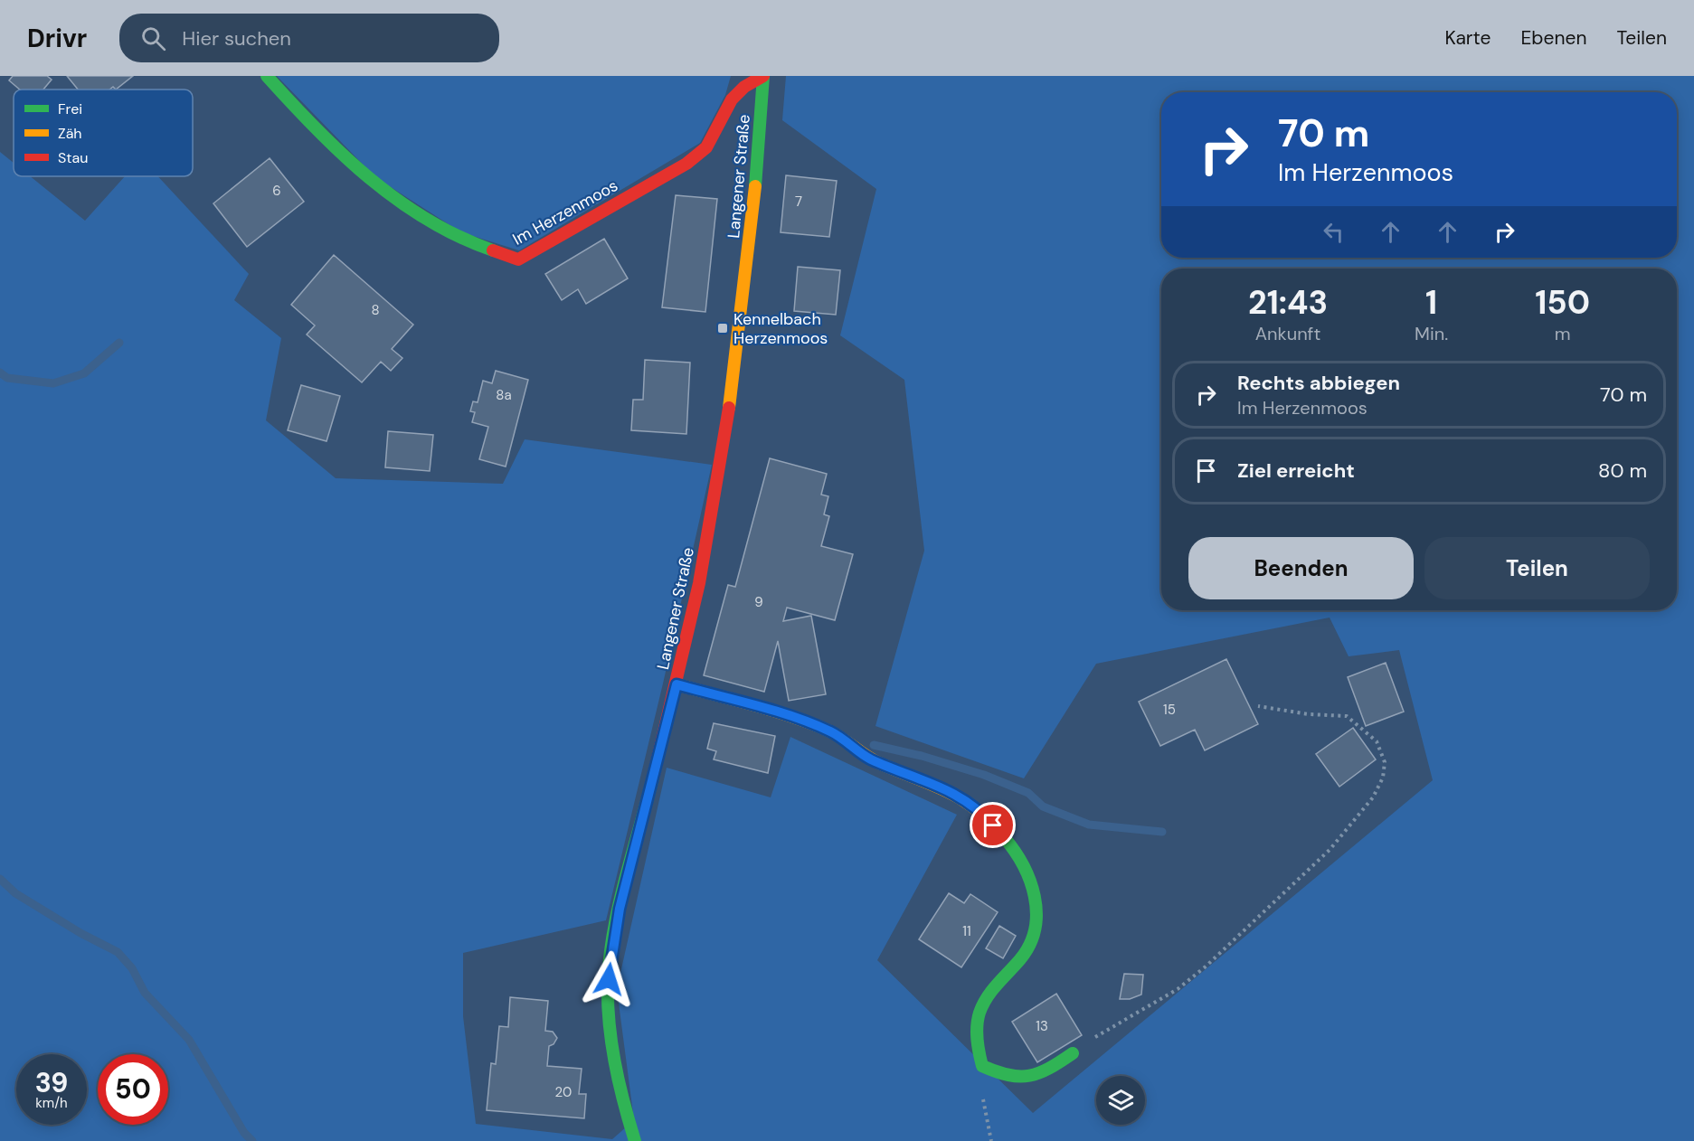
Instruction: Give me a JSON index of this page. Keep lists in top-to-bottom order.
{
  "streets": {
    "street": ["Langener Straße", "Im Herzenmoos"]
  },
  "crossings": [
    ["Langener Straße", "Im Herzenmoos"]
  ],
  "places": {
    "transit": ["Kennelbach Herzenmoos"]
  },
  "house_numbers": [
    "6",
    "7",
    "8",
    "8a",
    "9",
    "15",
    "11",
    "13",
    "20"
  ],
  "legend": ["Frei", "Zäh", "Stau"],
  "page": {
    "header": "Drivr",
    "search": "Hier suchen",
    "nav": ["Karte", "Ebenen", "Teilen"],
    "turn": ["70 m", "Im Herzenmoos"],
    "eta": [
      "21:43",
      "Ankunft",
      "1",
      "Min.",
      "150",
      "m"
    ],
    "list": [
      {
        "name": "Rechts abbiegen",
        "note": "Im Herzenmoos",
        "value": "70 m"
      },
      {
        "name": "Ziel erreicht",
        "value": "80 m"
      }
    ],
    "buttons": ["Beenden", "Teilen"],
    "speed": "39 km/h",
    "limit": "50"
  }
}
